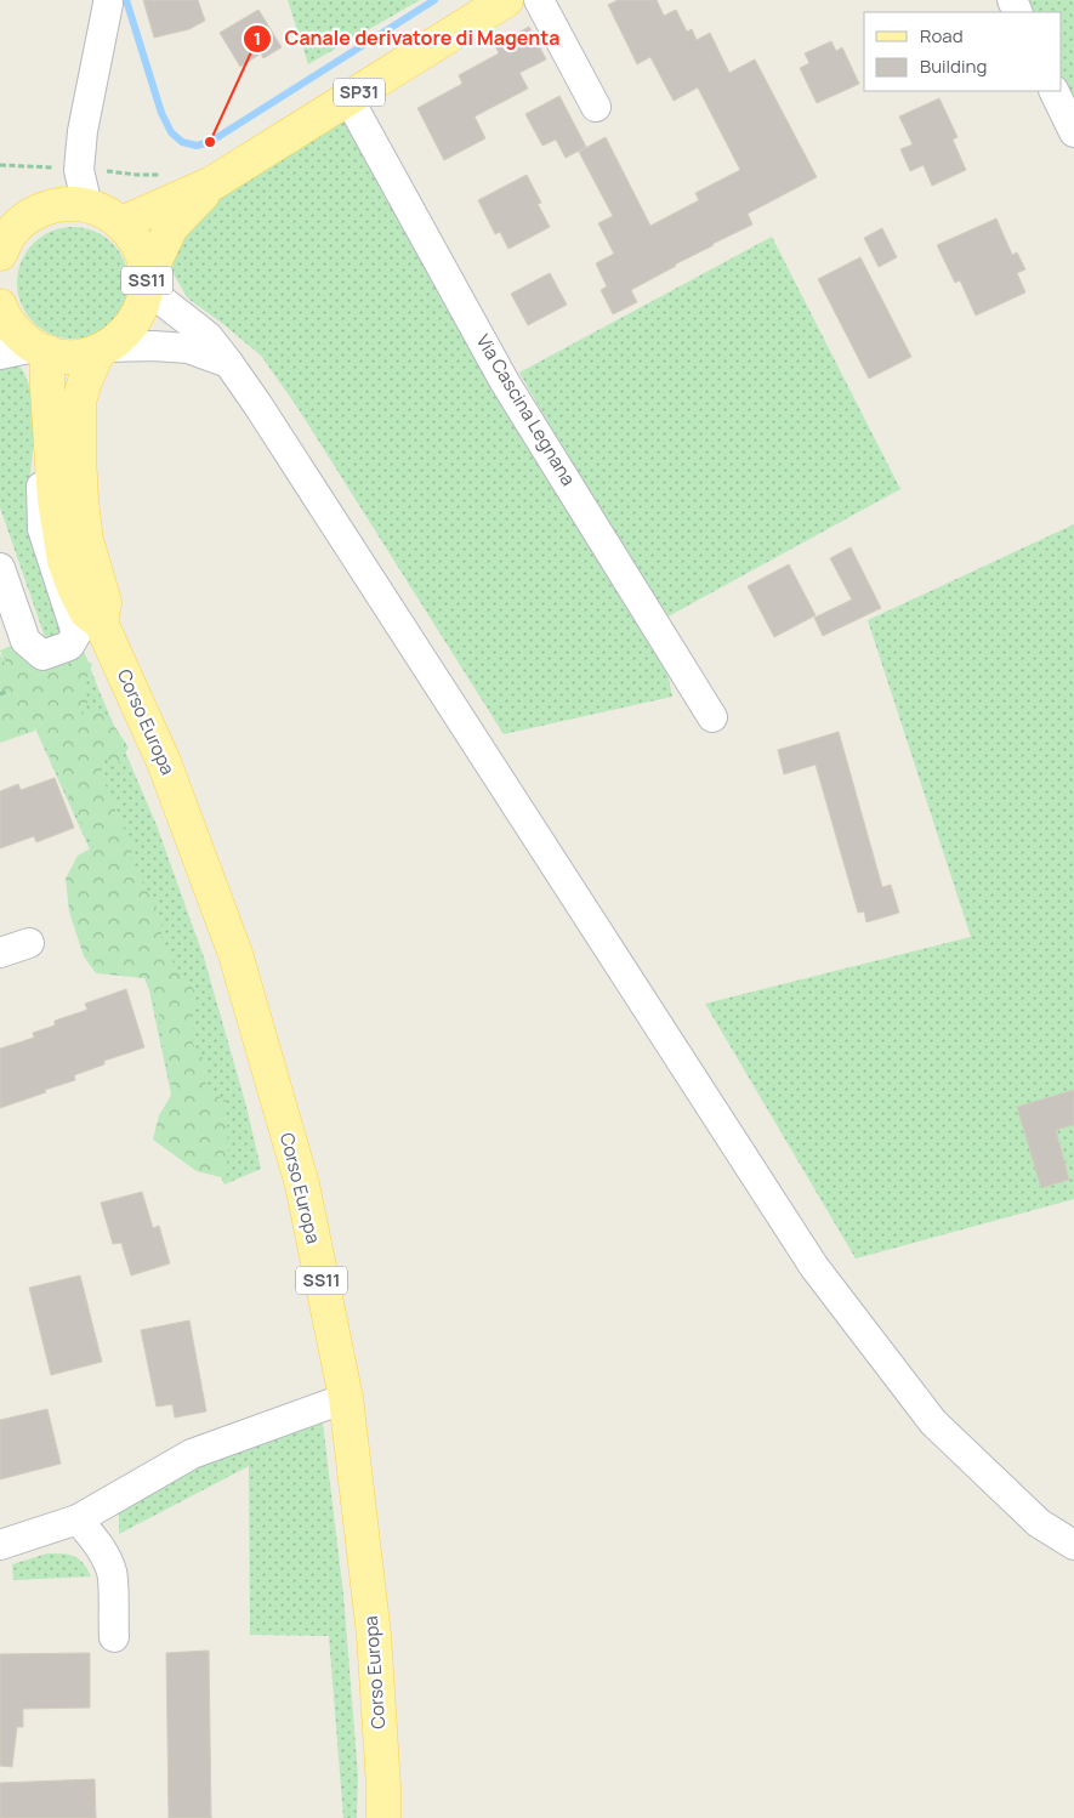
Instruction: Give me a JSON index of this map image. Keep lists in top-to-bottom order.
{
  "streets": {
    "main road": ["SP31", "SS11", "Corso Europa"],
    "street": ["Via Cascina Legnana"]
  },
  "crossings": [
    ["SP31", "SS11"],
    ["SP31", "Via Cascina Legnana"],
    ["SS11", "Corso Europa"]
  ],
  "places": ["Canale derivatore di Magenta"],
  "legend": ["Road", "Building"]
}
